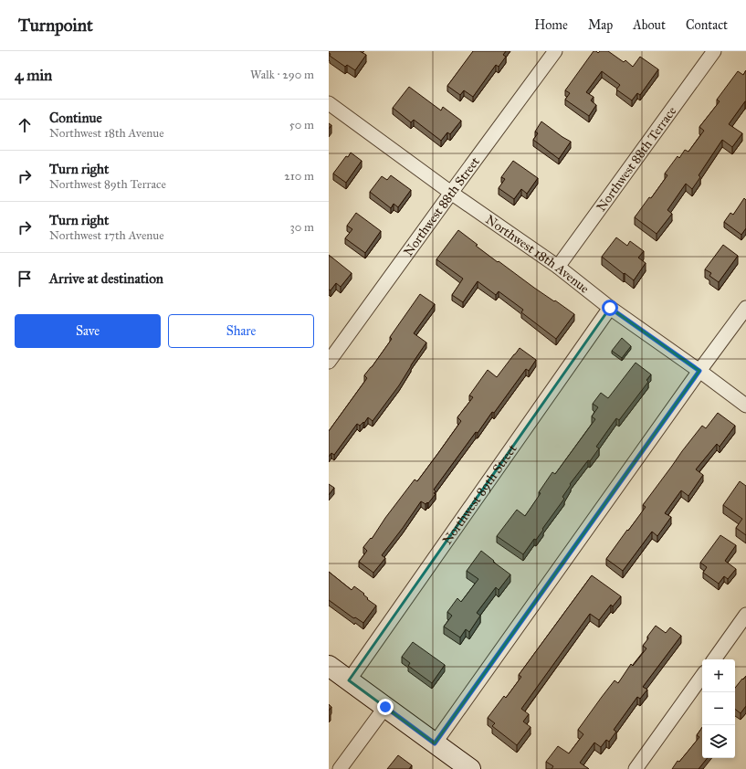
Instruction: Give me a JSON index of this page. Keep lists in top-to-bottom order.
{
  "streets": {
    "street": [
      "Northwest 88th Terrace",
      "Northwest 88th Street",
      "Northwest 18th Avenue",
      "Northwest 89th Street"
    ]
  },
  "crossings": [
    ["Northwest 88th Terrace", "Northwest 18th Avenue"],
    ["Northwest 88th Street", "Northwest 18th Avenue"],
    ["Northwest 18th Avenue", "Northwest 89th Street"]
  ],
  "page": {
    "header": "Turnpoint",
    "nav": [
      "Home",
      "Map",
      "About",
      "Contact"
    ],
    "heading": ["4 min", "Walk · 290 m"],
    "list": [
      ["Continue", "Northwest 18th Avenue", "50 m"],
      ["Turn right", "Northwest 89th Terrace", "210 m"],
      ["Turn right", "Northwest 17th Avenue", "30 m"],
      "Arrive at destination"
    ],
    "buttons": ["Save", "Share"],
    "map_buttons": ["+", "−"]
  }
}
